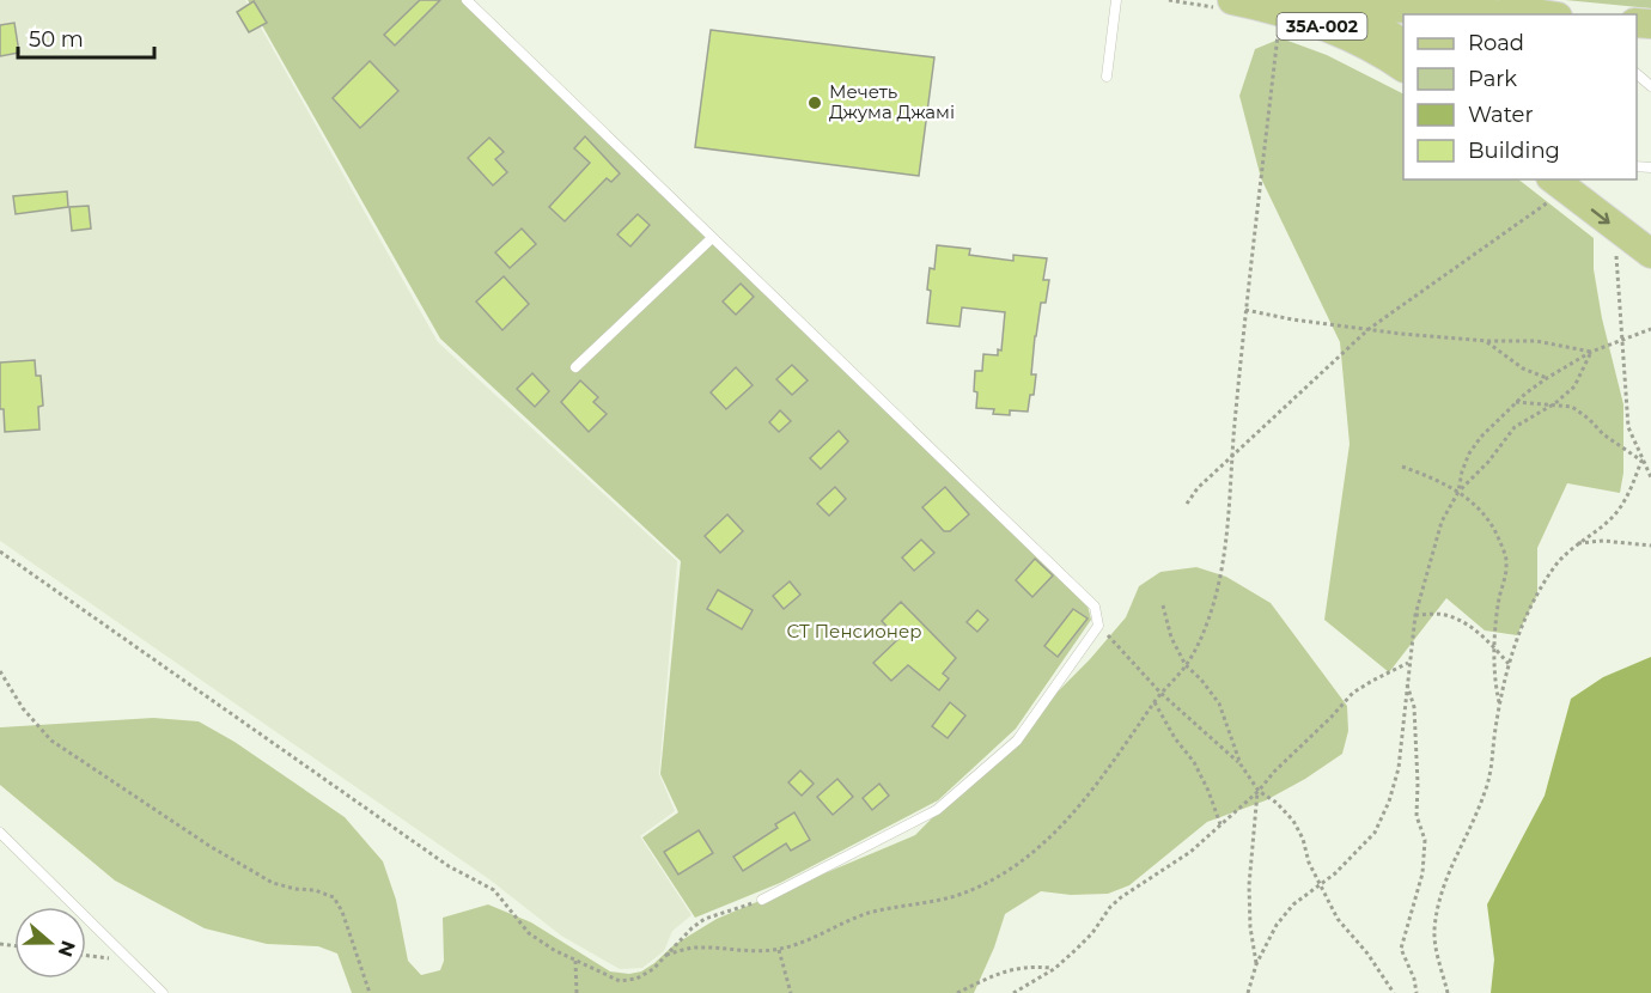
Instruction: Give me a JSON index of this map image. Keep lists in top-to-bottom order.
{
  "streets": {
    "main road": ["35А-002"]
  },
  "parks": ["СТ Пенсионер"],
  "places": ["Мечеть Джума Джамі"],
  "legend": [
    "Road",
    "Park",
    "Water",
    "Building"
  ],
  "scale_bar": "50 m",
  "north": "right"
}
